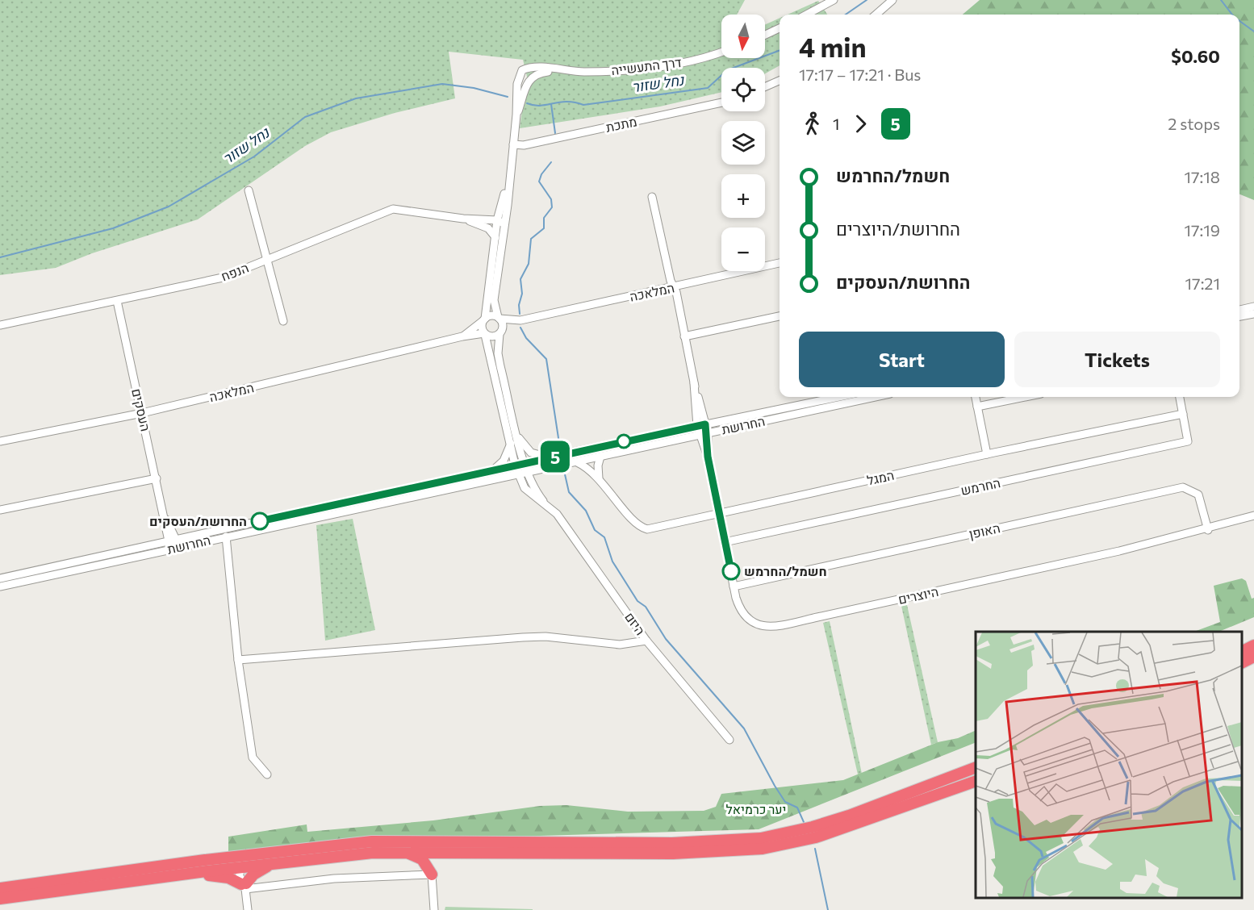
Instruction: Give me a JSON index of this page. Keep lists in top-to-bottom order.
{
  "streets": {
    "street": [
      "דרך התעשייה",
      "מתכת",
      "הנפח",
      "המלאכה",
      "העסקים",
      "החרושת",
      "המגל",
      "החרמש",
      "האופן",
      "היוצרים",
      "היזם"
    ]
  },
  "crossings": [
    ["דרך התעשייה", "מתכת"],
    ["הנפח", "העסקים"],
    ["המלאכה", "העסקים"],
    ["המלאכה", "היזם"],
    ["החרושת", "המגל"],
    ["החרושת", "היוצרים"],
    ["החרושת", "היזם"],
    ["המגל", "החרמש"],
    ["המגל", "היוצרים"],
    ["החרמש", "היוצרים"],
    ["האופן", "היוצרים"]
  ],
  "water": ["נחל שזור"],
  "parks": ["יער כרמיאל"],
  "places": ["החרושת/העסקים", "חשמל/החרמש"],
  "lines": ["bus line 5"],
  "north": "bottom",
  "page": {
    "on_map": "5",
    "map_buttons": ["+", "−"],
    "heading": ["4 min", "17:17 – 17:21 · Bus", "$0.60"],
    "legs": ["1", "5", "2 stops"],
    "list": [
      {
        "name": "חשמל/החרמש",
        "value": "17:18"
      },
      {
        "name": "החרושת/היוצרים",
        "value": "17:19"
      },
      {
        "name": "החרושת/העסקים",
        "value": "17:21"
      }
    ],
    "buttons": ["Start", "Tickets"]
  }
}
